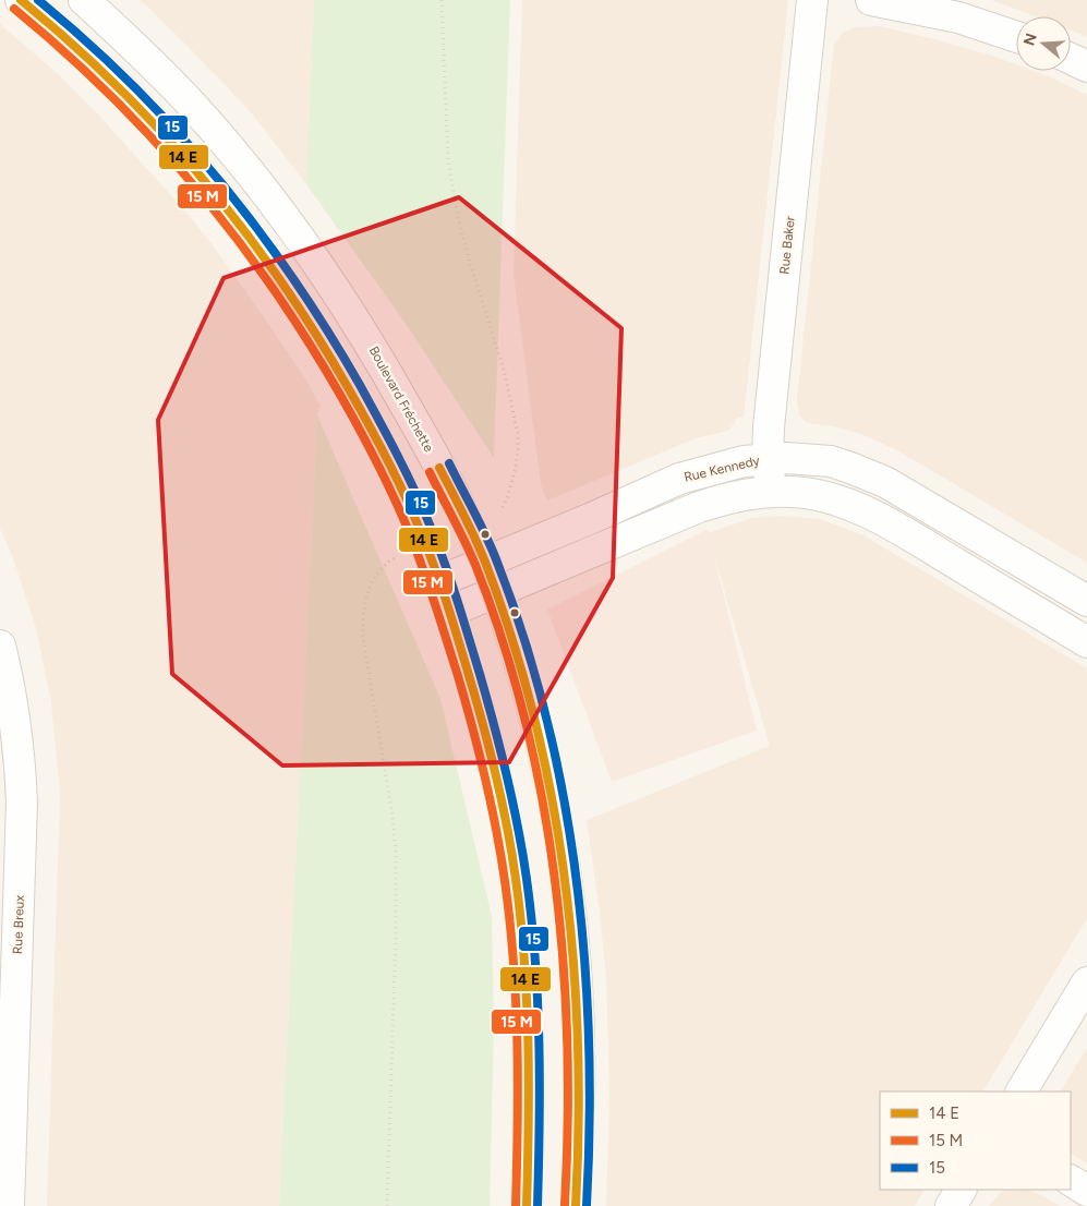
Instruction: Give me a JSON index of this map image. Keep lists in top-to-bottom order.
{
  "streets": {
    "street": [
      "Rue Baker",
      "Boulevard Fréchette",
      "Rue Kennedy",
      "Rue Breux"
    ]
  },
  "crossings": [
    ["Rue Baker", "Rue Kennedy"],
    ["Boulevard Fréchette", "Rue Kennedy"]
  ],
  "lines": ["transit line 15"],
  "legend": ["14 E", "15 M", "15"],
  "north": "left"
}
